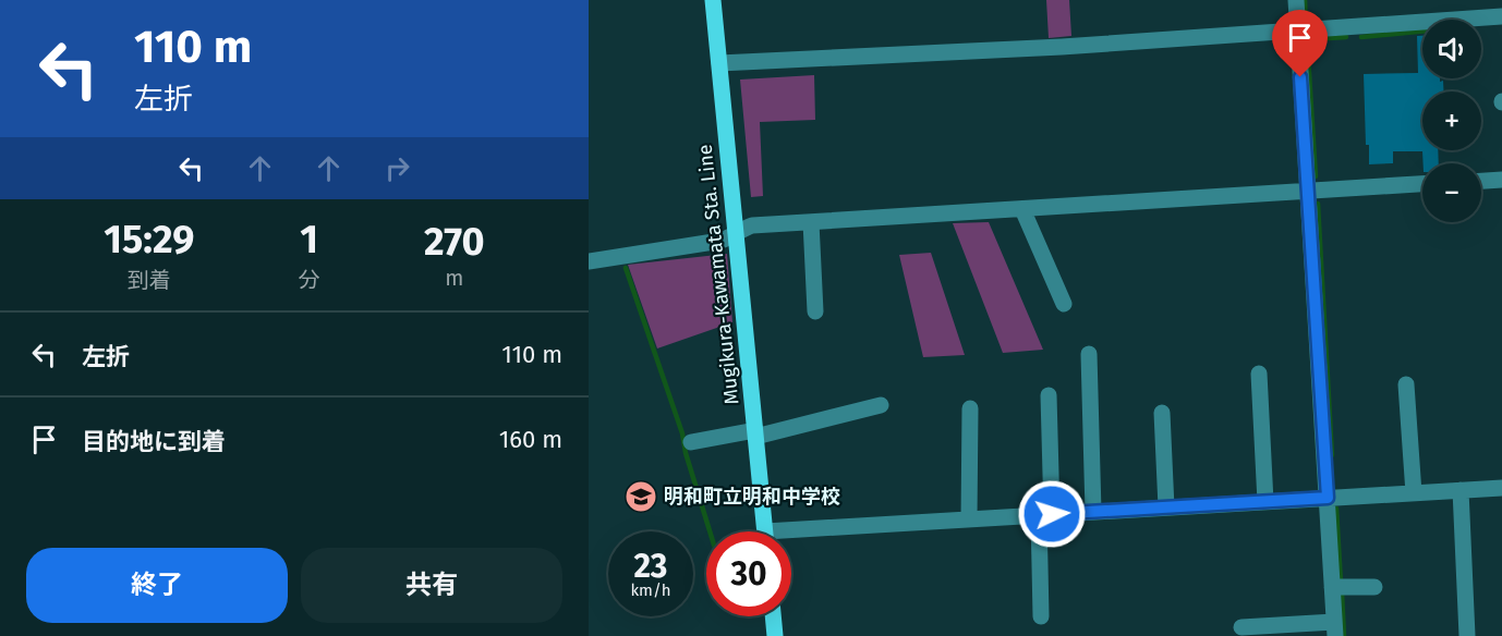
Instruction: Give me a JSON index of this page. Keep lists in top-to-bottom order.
{
  "streets": {
    "main road": ["Mugikura-Kawamata Sta. Line"]
  },
  "places": {
    "school or university": ["明和町立明和中学校"]
  },
  "page": {
    "turn": ["110 m", "左折"],
    "map_buttons": ["+", "−"],
    "eta": [
      "15:29",
      "到着",
      "1",
      "分",
      "270",
      "m"
    ],
    "list": [
      {
        "name": "左折",
        "value": "110 m"
      },
      {
        "name": "目的地に到着",
        "value": "160 m"
      }
    ],
    "speed": "23 km/h",
    "limit": "30",
    "buttons": ["終了", "共有"]
  }
}
